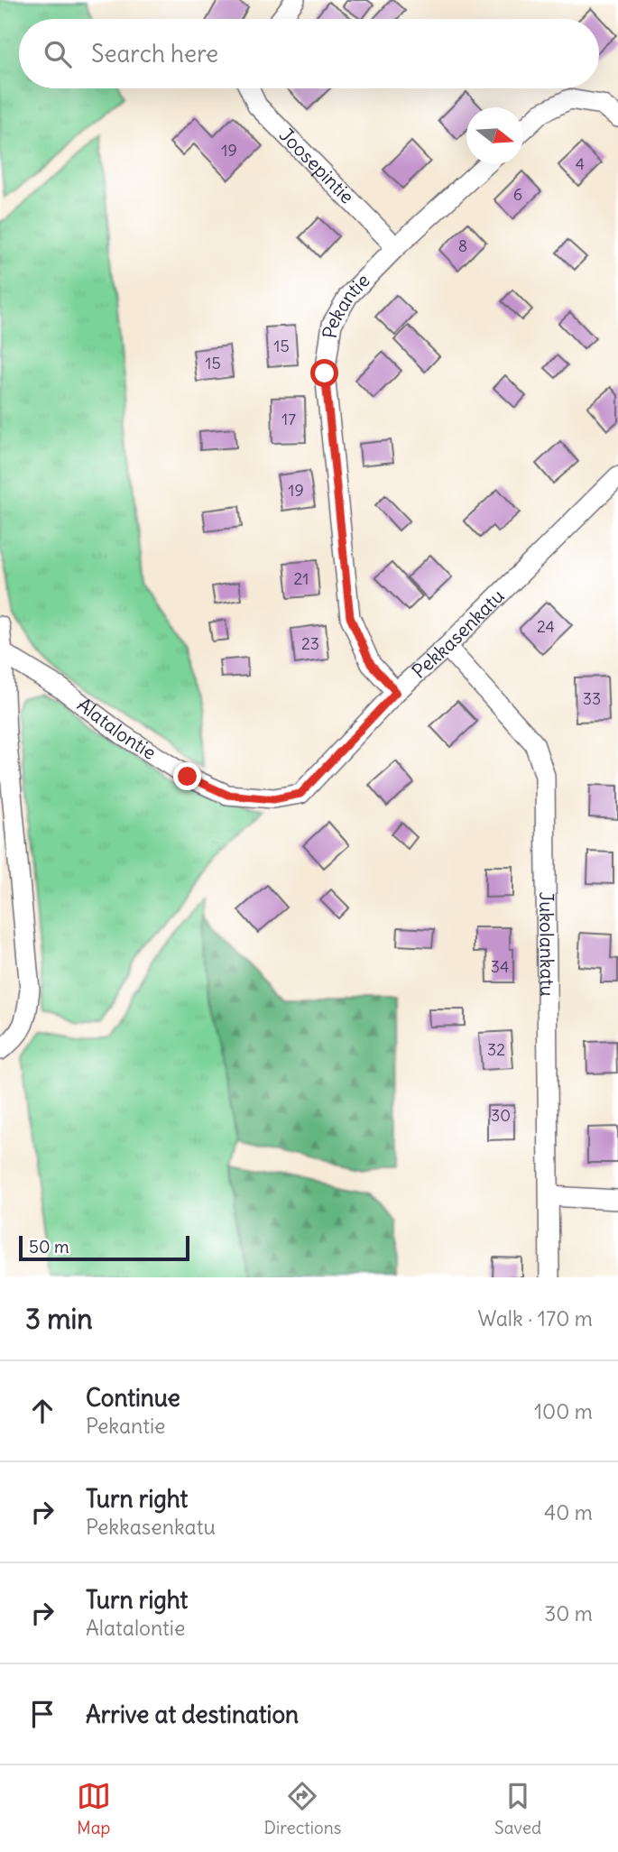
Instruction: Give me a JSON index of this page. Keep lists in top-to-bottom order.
{
  "streets": {
    "street": [
      "Joosepintie",
      "Pekantie",
      "Pekkasenkatu",
      "Alatalontie",
      "Jukolankatu"
    ]
  },
  "crossings": [
    ["Joosepintie", "Pekantie"],
    ["Pekantie", "Pekkasenkatu"],
    ["Pekkasenkatu", "Alatalontie"],
    ["Pekkasenkatu", "Jukolankatu"]
  ],
  "house_numbers": [
    "19",
    "4",
    "6",
    "8",
    "15",
    "15",
    "17",
    "19",
    "21",
    "24",
    "23",
    "33",
    "34",
    "32",
    "30"
  ],
  "scale_bar": "50 m",
  "north": "right",
  "page": {
    "search": "Search here",
    "scale": "50 m",
    "heading": ["3 min", "Walk · 170 m"],
    "list": [
      ["Continue", "Pekantie", "100 m"],
      ["Turn right", "Pekkasenkatu", "40 m"],
      ["Turn right", "Alatalontie", "30 m"],
      "Arrive at destination"
    ],
    "nav": ["Map", "Directions", "Saved"]
  }
}
